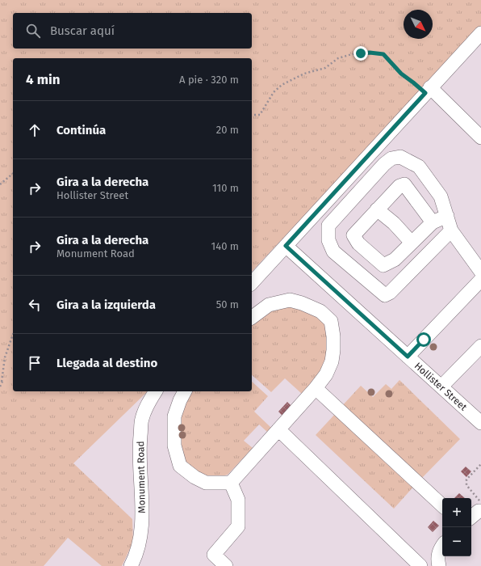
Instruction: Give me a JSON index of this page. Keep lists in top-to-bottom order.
{
  "streets": {
    "street": ["Hollister Street", "Monument Road"]
  },
  "north": "bottom right",
  "page": {
    "search": "Buscar aquí",
    "heading": ["4 min", "A pie · 320 m"],
    "list": [
      ["Continúa", "20 m"],
      ["Gira a la derecha", "Hollister Street", "110 m"],
      ["Gira a la derecha", "Monument Road", "140 m"],
      ["Gira a la izquierda", "50 m"],
      "Llegada al destino"
    ],
    "map_buttons": ["+", "−"]
  }
}
